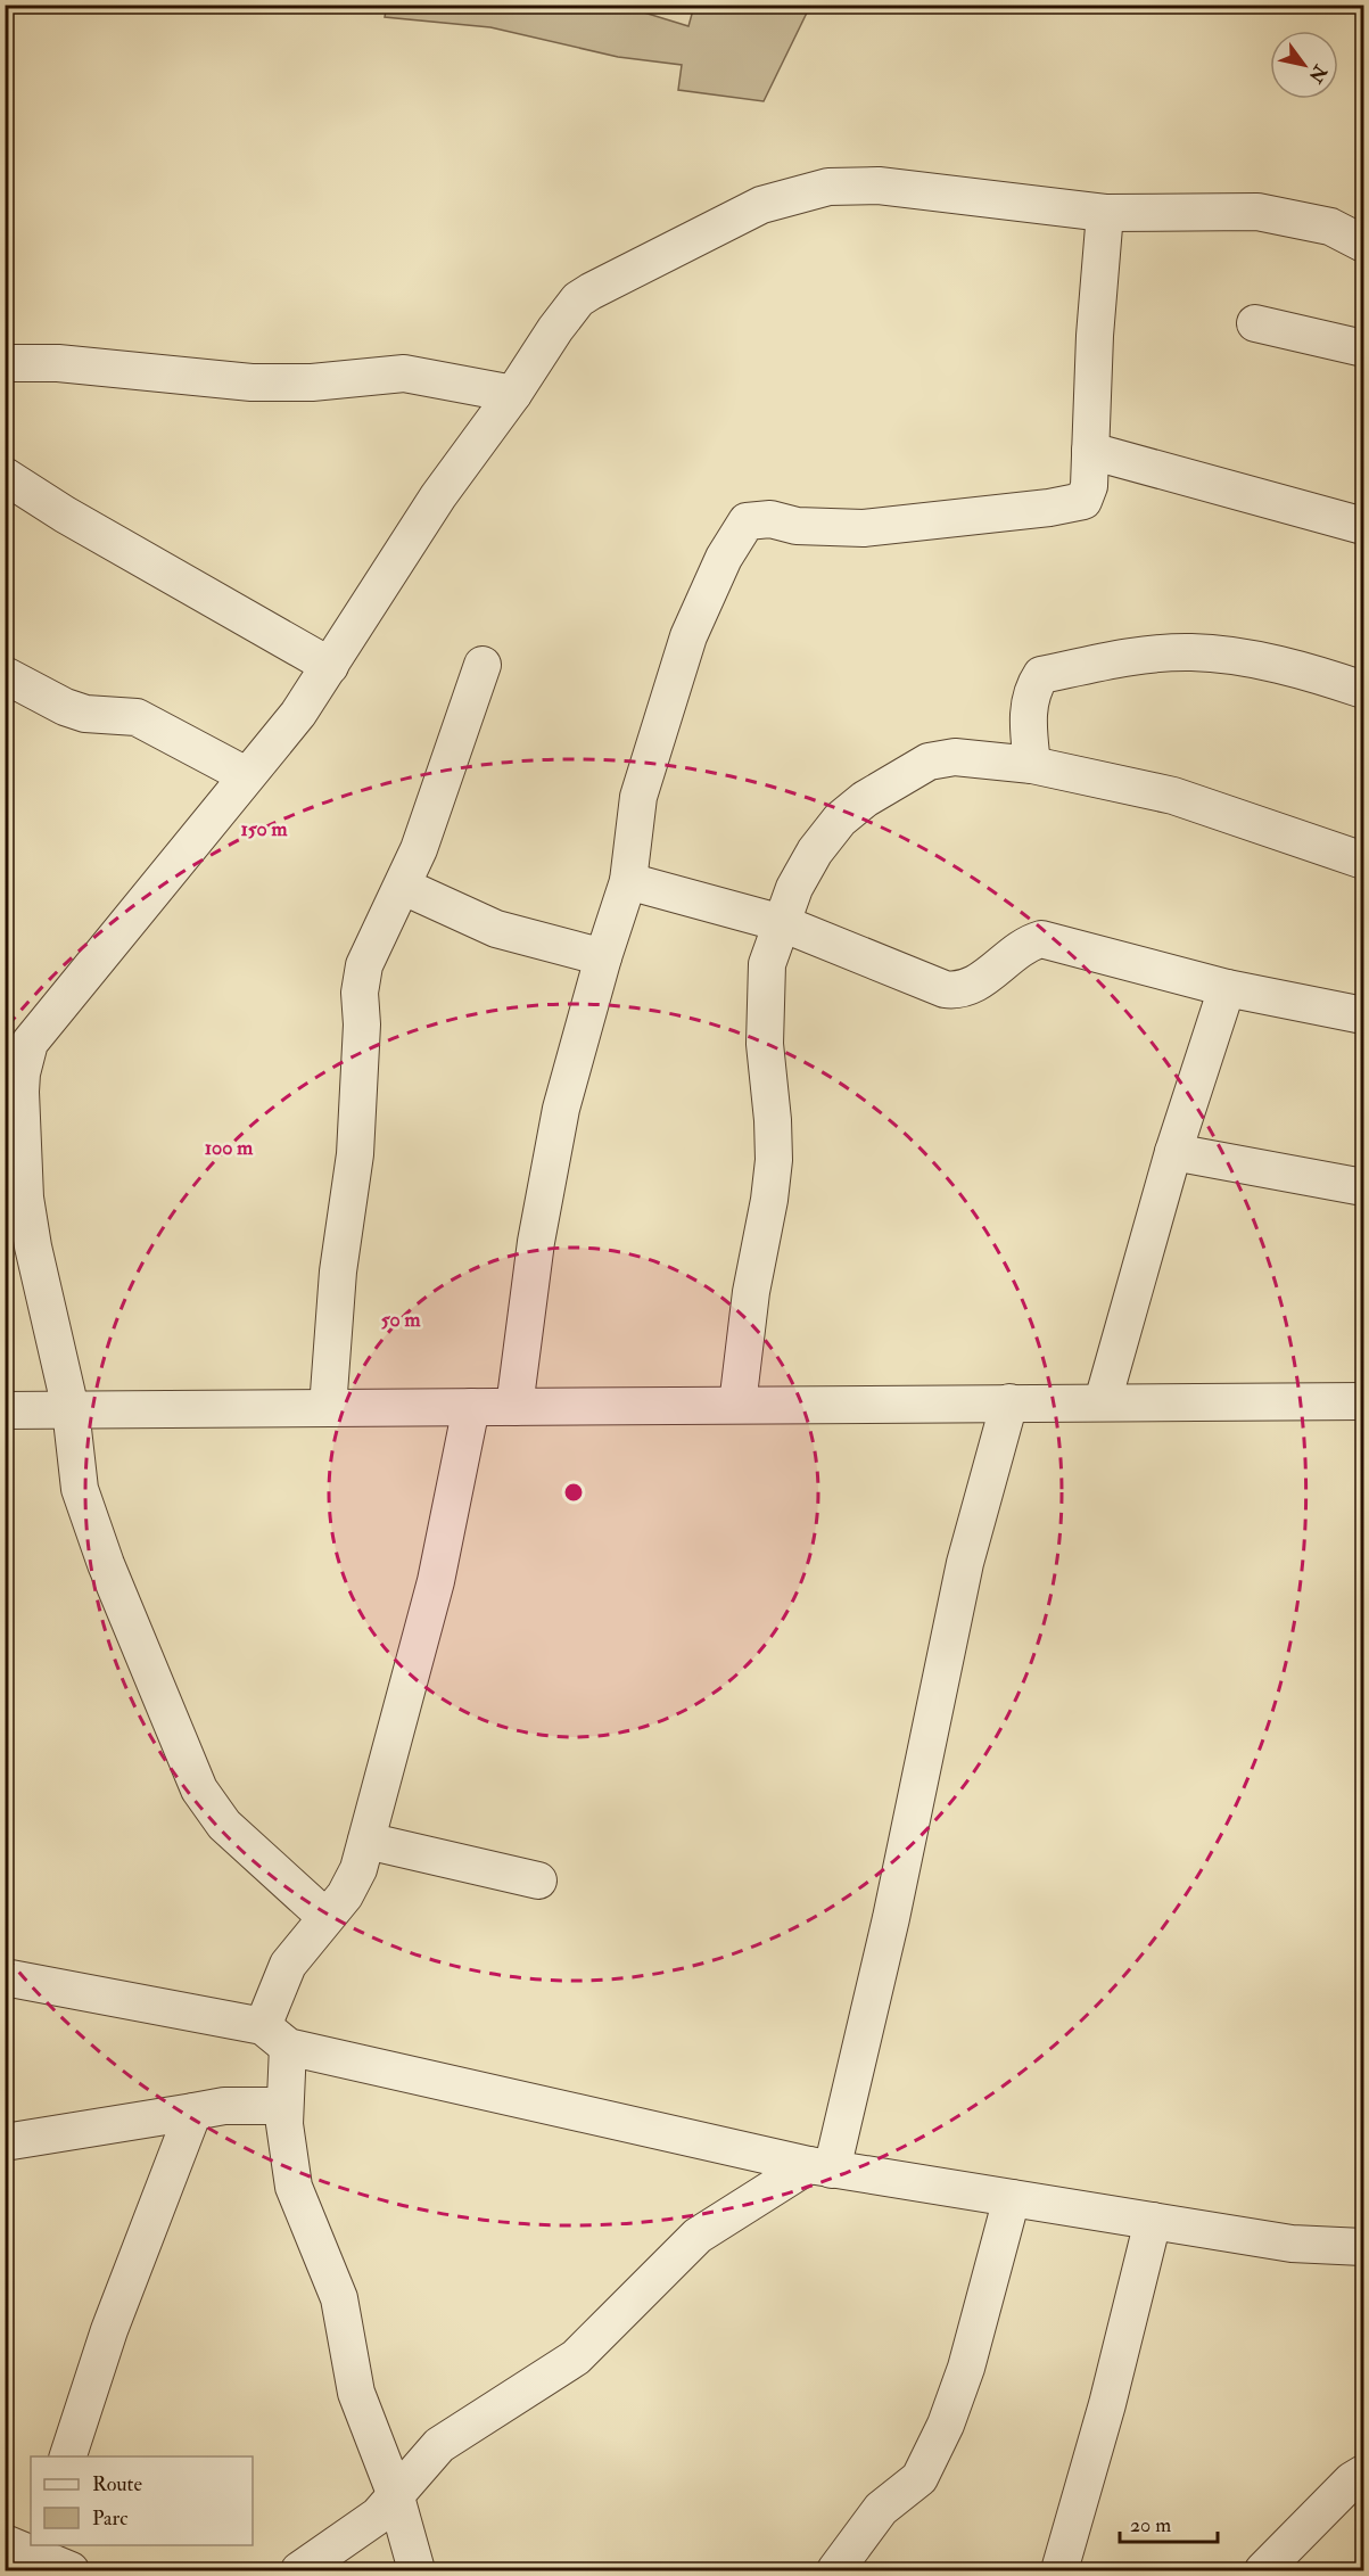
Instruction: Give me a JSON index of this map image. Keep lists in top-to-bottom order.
{
  "legend": ["Route", "Parc"],
  "scale_bar": "20 m",
  "north": "bottom right",
  "rings": ["150 m", "100 m", "50 m"]
}
